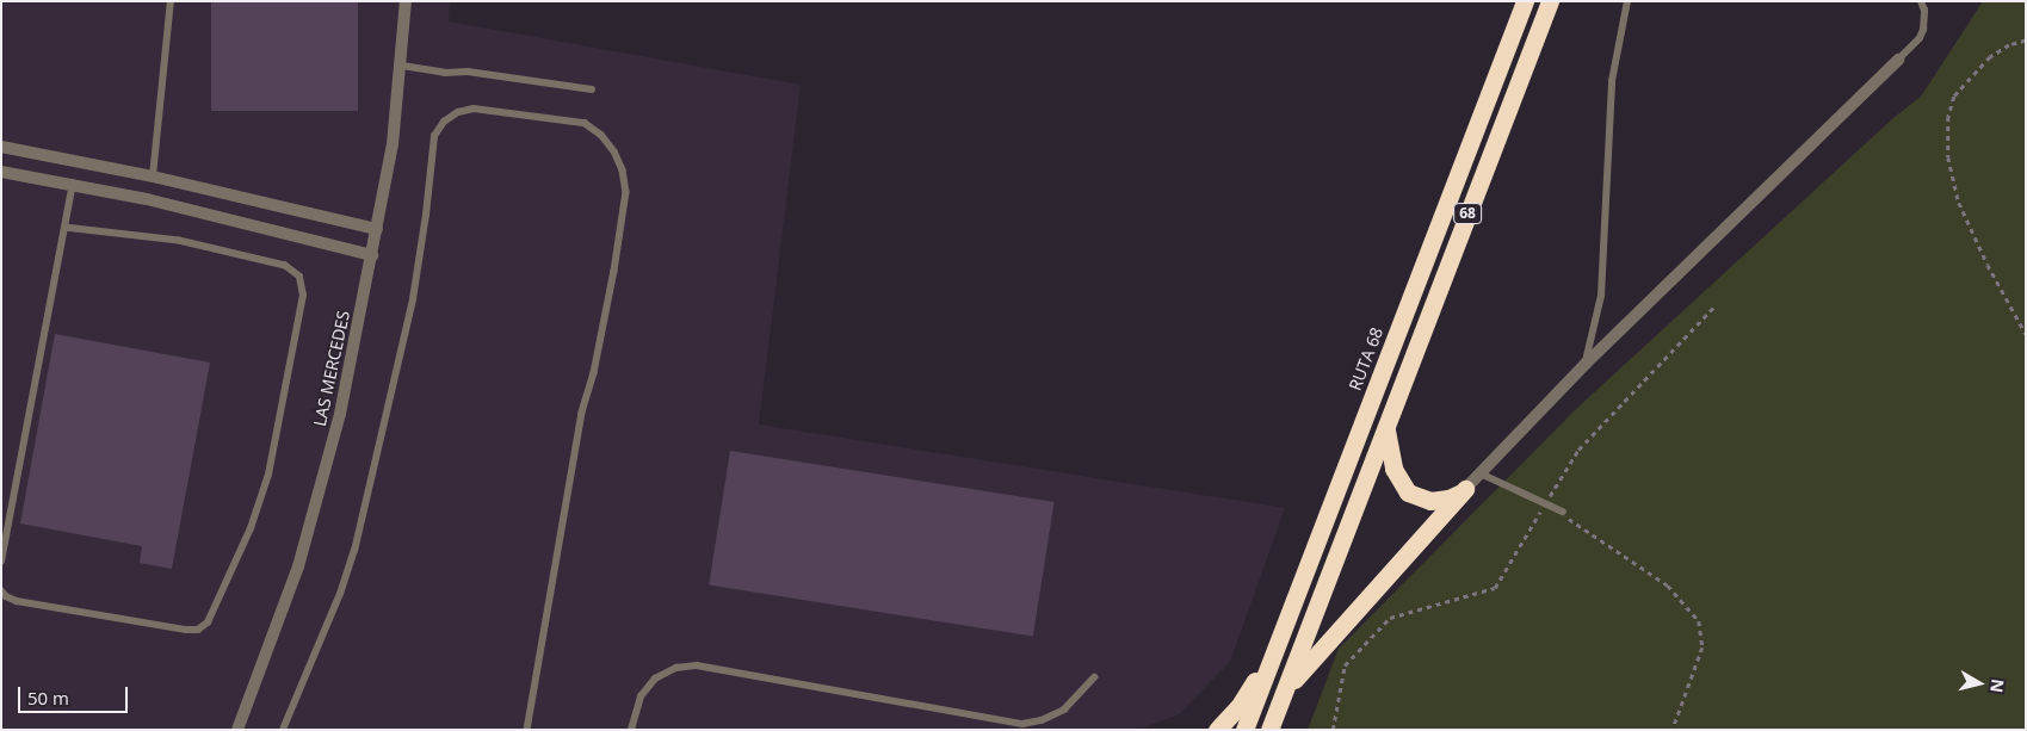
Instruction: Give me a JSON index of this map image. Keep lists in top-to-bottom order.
{
  "streets": {
    "highway": ["68", "RUTA 68"],
    "street": ["LAS MERCEDES"]
  },
  "scale_bar": "50 m",
  "north": "right"
}
